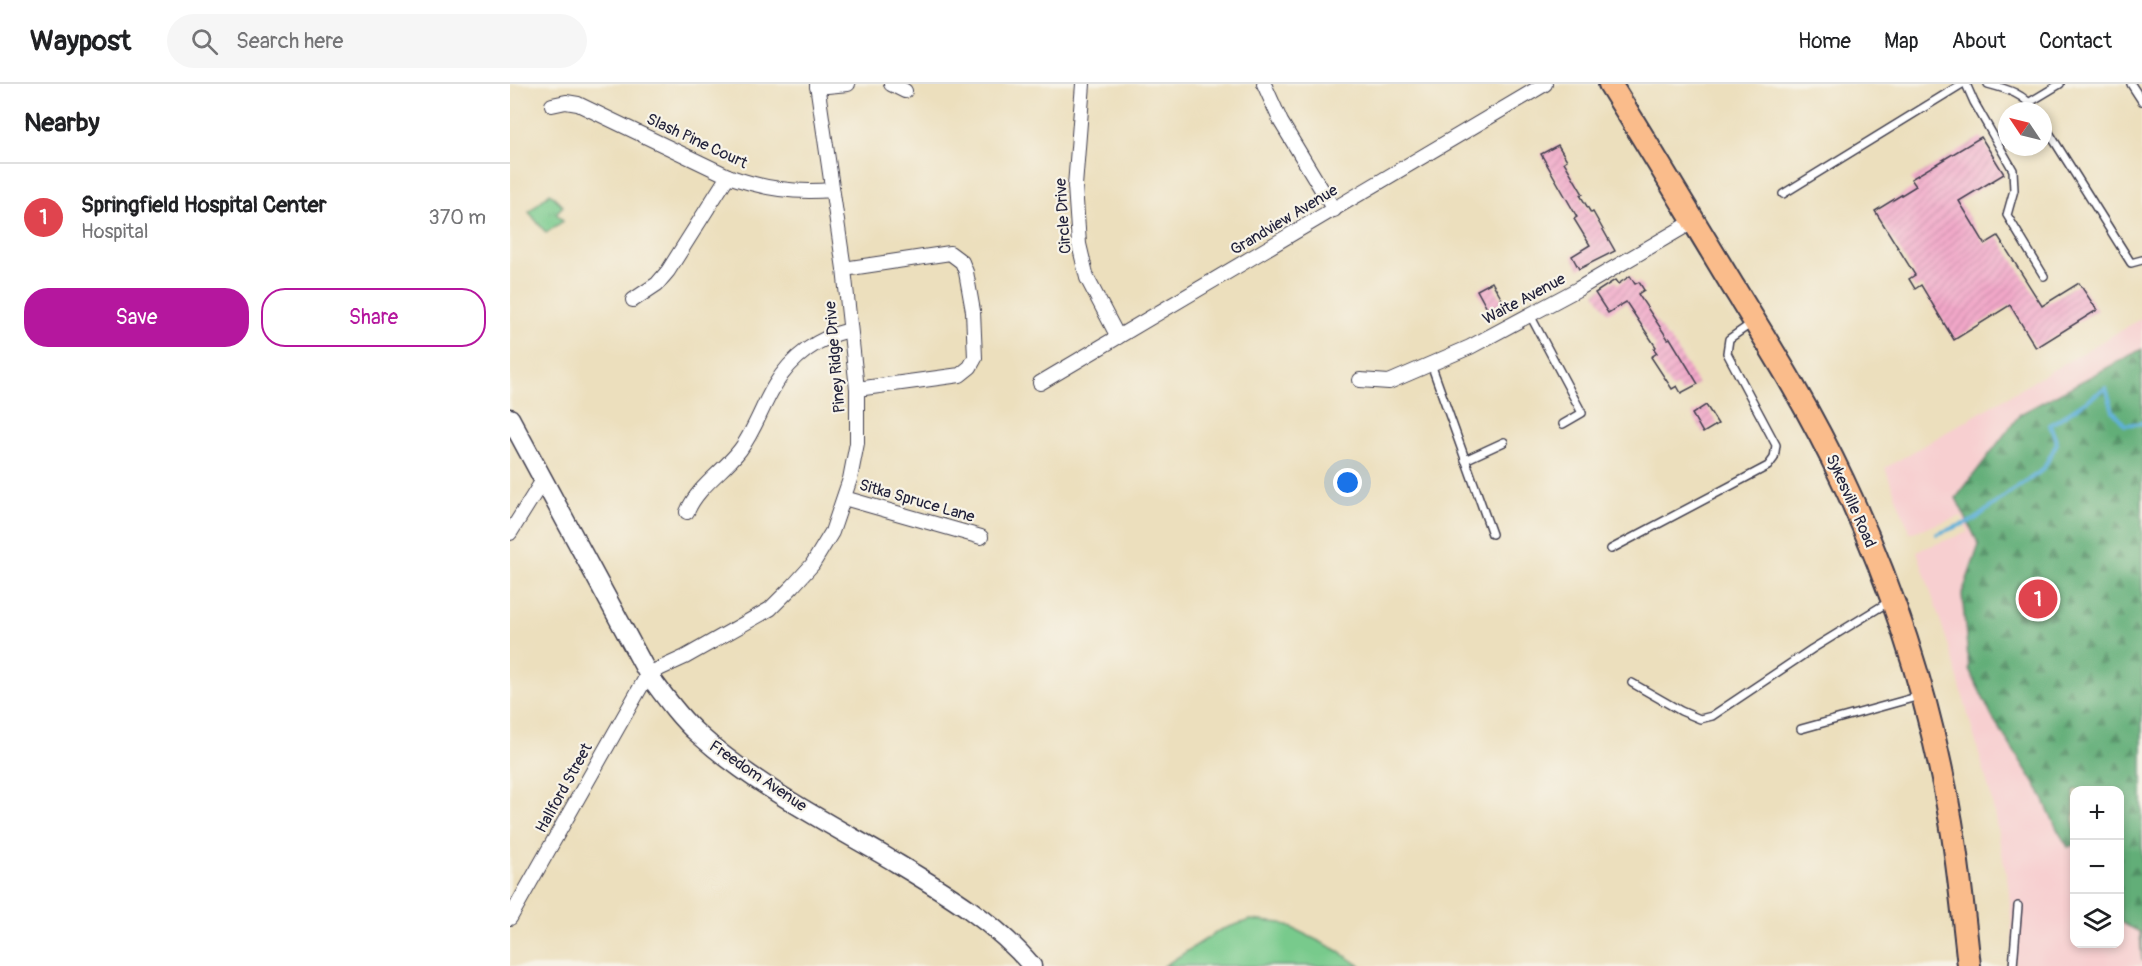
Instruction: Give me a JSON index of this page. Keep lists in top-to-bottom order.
{
  "streets": {
    "main road": ["Sykesville Road"],
    "street": [
      "Slash Pine Court",
      "Circle Drive",
      "Grandview Avenue",
      "Waite Avenue",
      "Piney Ridge Drive",
      "Sitka Spruce Lane",
      "Freedom Avenue",
      "Hallford Street"
    ]
  },
  "crossings": [
    ["Slash Pine Court", "Piney Ridge Drive"],
    ["Circle Drive", "Grandview Avenue"],
    ["Waite Avenue", "Sykesville Road"],
    ["Piney Ridge Drive", "Sitka Spruce Lane"],
    ["Piney Ridge Drive", "Freedom Avenue"],
    ["Piney Ridge Drive", "Hallford Street"],
    ["Freedom Avenue", "Hallford Street"]
  ],
  "north": "top left",
  "page": {
    "header": "Waypost",
    "search": "Search here",
    "nav": [
      "Home",
      "Map",
      "About",
      "Contact"
    ],
    "heading": "Nearby",
    "list": [
      {
        "mark": "1",
        "name": "Springfield Hospital Center",
        "note": "Hospital",
        "value": "370 m"
      }
    ],
    "buttons": ["Save", "Share"],
    "pins": "1",
    "map_buttons": ["+", "−"]
  }
}
